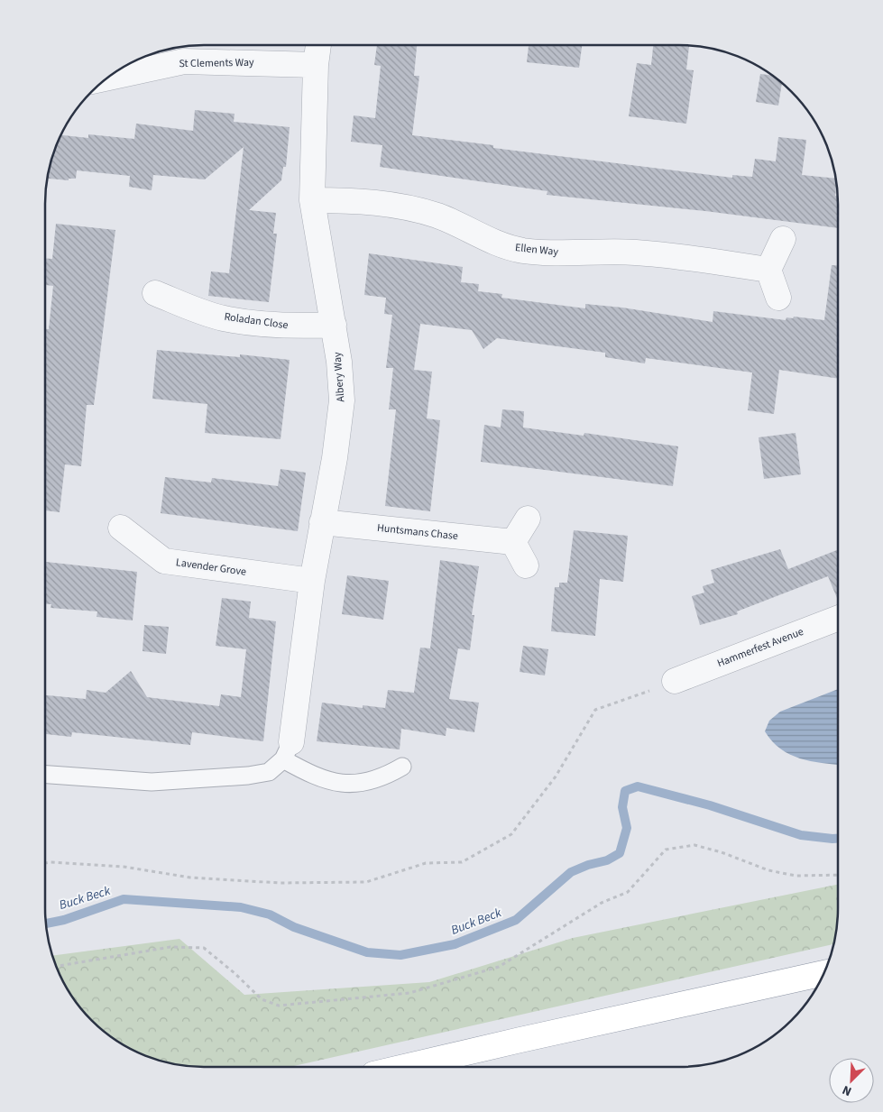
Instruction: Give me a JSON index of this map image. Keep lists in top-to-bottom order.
{
  "streets": {
    "street": [
      "St Clements Way",
      "Ellen Way",
      "Roladan Close",
      "Albery Way",
      "Huntsmans Chase",
      "Lavender Grove",
      "Hammerfest Avenue"
    ]
  },
  "crossings": [
    ["St Clements Way", "Albery Way"],
    ["Ellen Way", "Albery Way"],
    ["Roladan Close", "Albery Way"],
    ["Albery Way", "Huntsmans Chase"],
    ["Albery Way", "Lavender Grove"]
  ],
  "water": ["Buck Beck"],
  "north": "bottom left"
}
